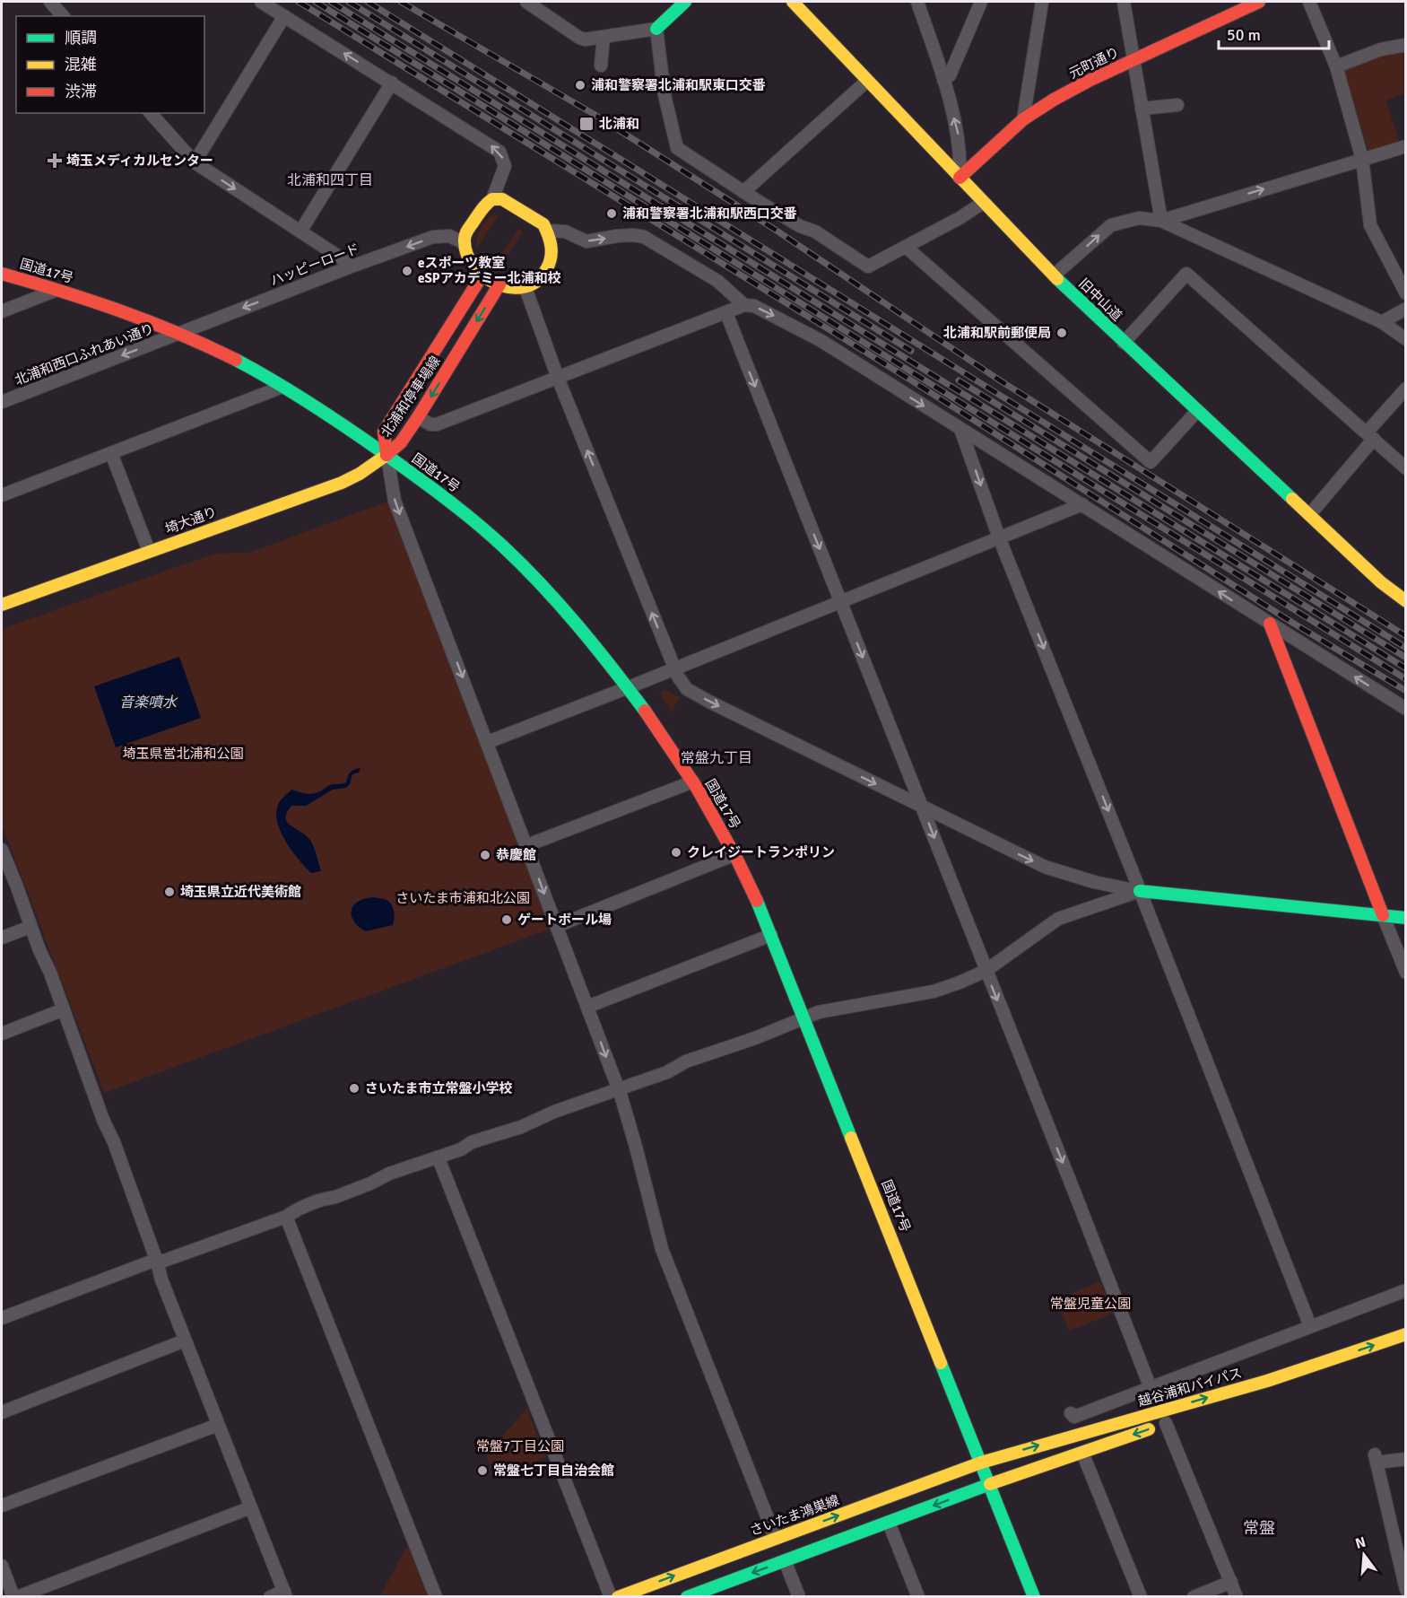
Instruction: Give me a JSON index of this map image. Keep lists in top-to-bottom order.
{
  "streets": {
    "main road": [
      "元町通り",
      "国道17号",
      "旧中山道",
      "北浦和停車場線",
      "埼大通り",
      "越谷浦和バイパス",
      "さいたま鴻巣線"
    ],
    "street": ["ハッピーロード", "北浦和西口ふれあい通り"]
  },
  "crossings": [
    ["元町通り", "旧中山道"],
    ["ハッピーロード", "国道17号"],
    ["ハッピーロード", "北浦和西口ふれあい通り"],
    ["ハッピーロード", "北浦和停車場線"],
    ["国道17号", "北浦和西口ふれあい通り"],
    ["国道17号", "北浦和停車場線"],
    ["国道17号", "埼大通り"],
    ["国道17号", "越谷浦和バイパス"],
    ["国道17号", "さいたま鴻巣線"],
    ["北浦和停車場線", "埼大通り"],
    ["越谷浦和バイパス", "さいたま鴻巣線"]
  ],
  "one_way": ["ハッピーロード"],
  "districts": ["北浦和四丁目", "常盤九丁目", "常盤"],
  "water": ["音楽噴水"],
  "parks": [
    "埼玉県営北浦和公園",
    "さいたま市浦和北公園",
    "常盤児童公園",
    "常盤7丁目公園"
  ],
  "places": {
    "other": [
      "浦和警察署北浦和駅東口交番",
      "浦和警察署北浦和駅西口交番",
      "eスポーツ教室 eSPアカデミー北浦和校",
      "北浦和駅前郵便局",
      "クレイジートランポリン",
      "恭慶館",
      "埼玉県立近代美術館",
      "ゲートボール場",
      "さいたま市立常盤小学校",
      "常盤七丁目自治会館"
    ],
    "transit": ["北浦和"],
    "health": ["埼玉メディカルセンター"]
  },
  "legend": ["順調", "混雑", "渋滞"],
  "scale_bar": "50 m",
  "north": "top"
}
